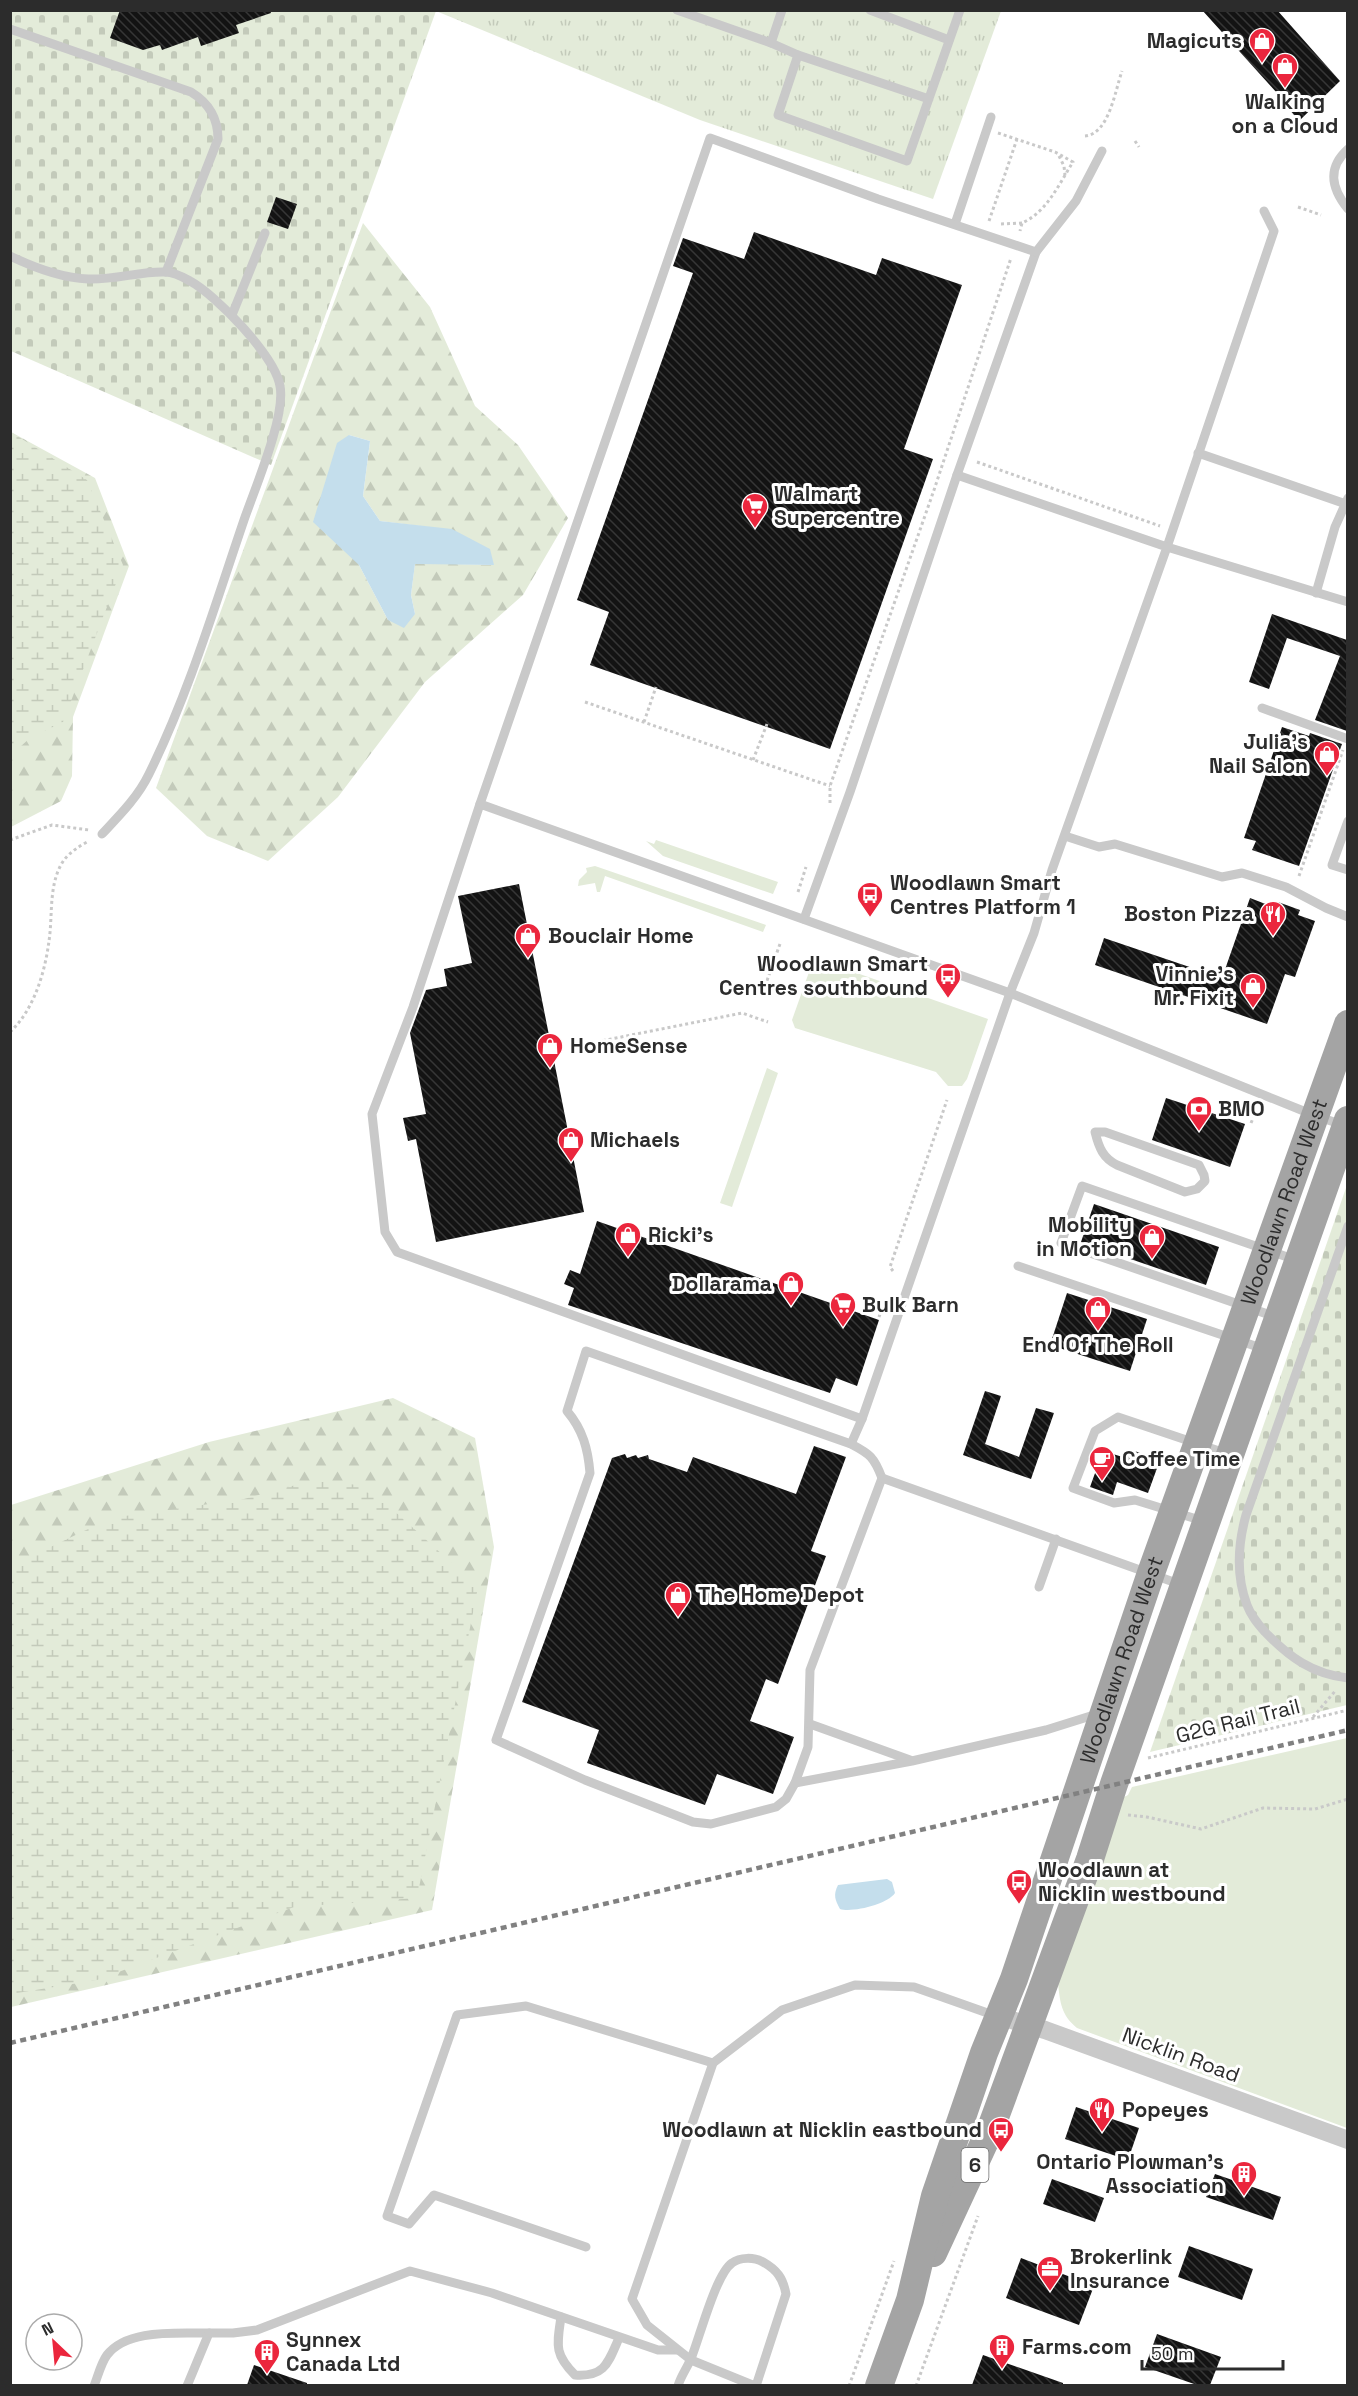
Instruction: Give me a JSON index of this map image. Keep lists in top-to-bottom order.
{
  "streets": {
    "main road": ["Woodlawn Road West", "6"],
    "street": ["Nicklin Road"],
    "path": ["G2G Rail Trail"]
  },
  "crossings": [
    ["Woodlawn Road West", "Nicklin Road"]
  ],
  "places": {
    "shop": [
      "Magicuts",
      "Walking on a Cloud",
      "Julia's Nail Salon",
      "Bouclair Home",
      "Vinnie's Mr. Fixit",
      "HomeSense",
      "Michaels",
      "Ricki's",
      "Mobility in Motion",
      "Dollarama",
      "End Of The Roll",
      "The Home Depot"
    ],
    "supermarket": ["Walmart Supercentre", "Bulk Barn"],
    "bus stop": [
      "Woodlawn Smart Centres Platform 1",
      "Woodlawn Smart Centres southbound",
      "Woodlawn at Nicklin westbound",
      "Woodlawn at Nicklin eastbound"
    ],
    "restaurant": ["Boston Pizza", "Popeyes"],
    "bank": ["BMO"],
    "cafe": ["Coffee Time"],
    "building": ["Ontario Plowman's Association", "Farms.com", "Synnex Canada Ltd"],
    "office": ["Brokerlink Insurance"]
  },
  "scale_bar": "50 m",
  "north": "top left"
}
